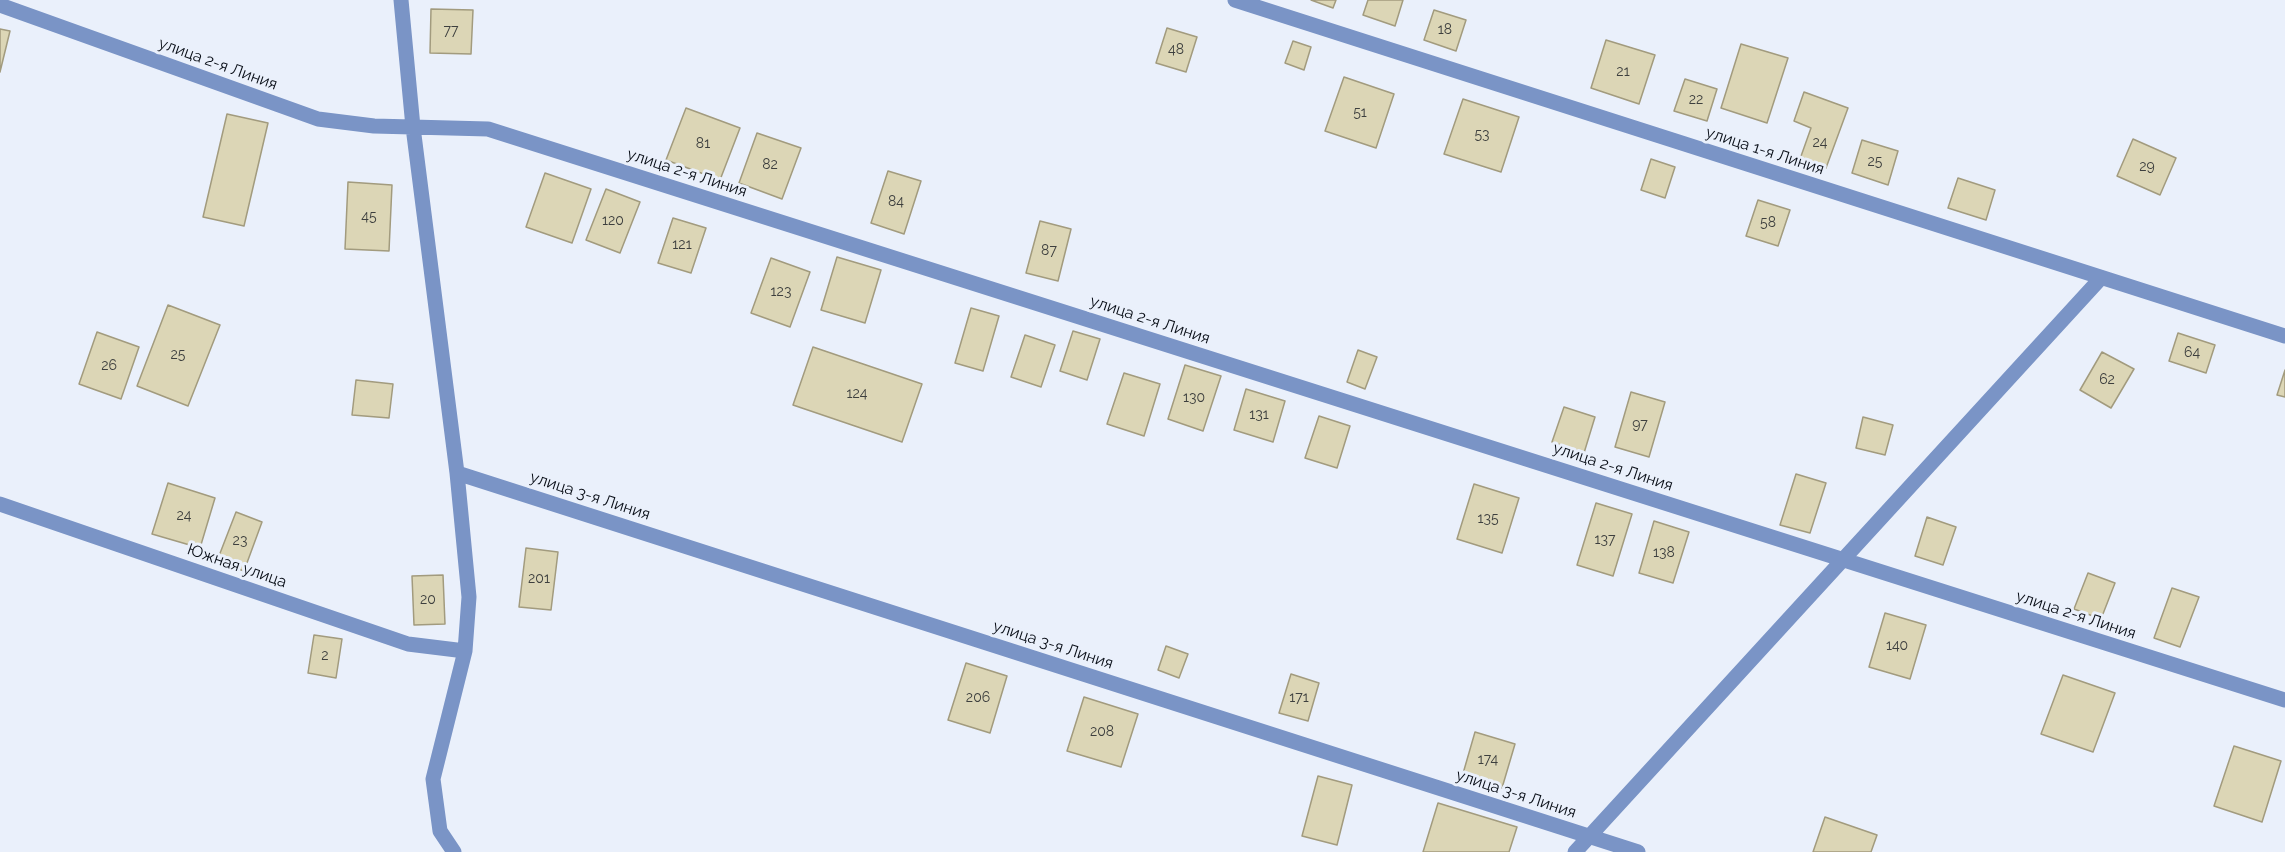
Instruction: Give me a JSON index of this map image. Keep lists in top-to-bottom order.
{
  "streets": {
    "street": [
      "улица 2-я Линия",
      "улица 1-я Линия",
      "улица 3-я Линия",
      "Южная улица"
    ]
  },
  "house_numbers": [
    "18",
    "77",
    "48",
    "21",
    "22",
    "51",
    "53",
    "24",
    "81",
    "25",
    "82",
    "29",
    "84",
    "45",
    "120",
    "58",
    "121",
    "87",
    "123",
    "64",
    "25",
    "26",
    "62",
    "124",
    "130",
    "131",
    "97",
    "24",
    "135",
    "137",
    "23",
    "138",
    "201",
    "20",
    "140",
    "2",
    "206",
    "171",
    "208",
    "174"
  ]
}
